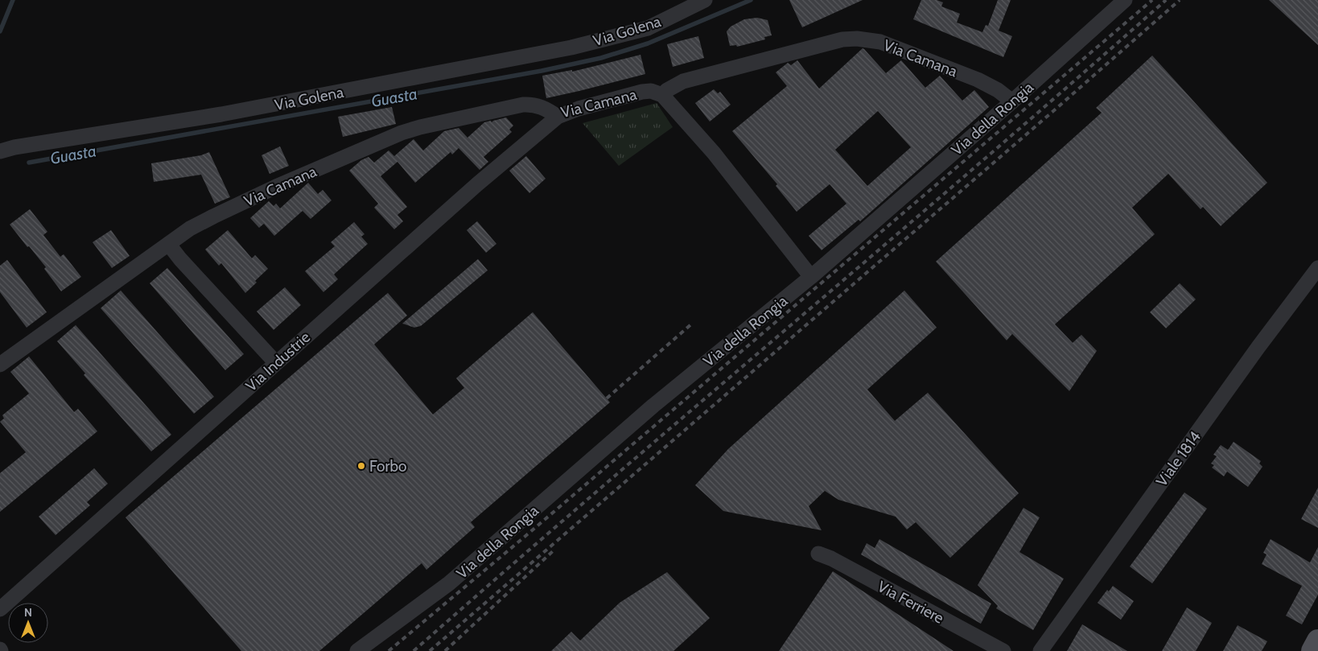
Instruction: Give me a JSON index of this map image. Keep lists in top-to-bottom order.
{
  "streets": {
    "street": [
      "Via Golena",
      "Via Camana",
      "Via della Rongia",
      "Via Industrie",
      "Viale 1814",
      "Via Ferriere"
    ]
  },
  "crossings": [
    ["Via Camana", "Via della Rongia"],
    ["Via Camana", "Via Industrie"]
  ],
  "water": ["Guasta"],
  "places": ["Forbo"],
  "north": "top"
}
